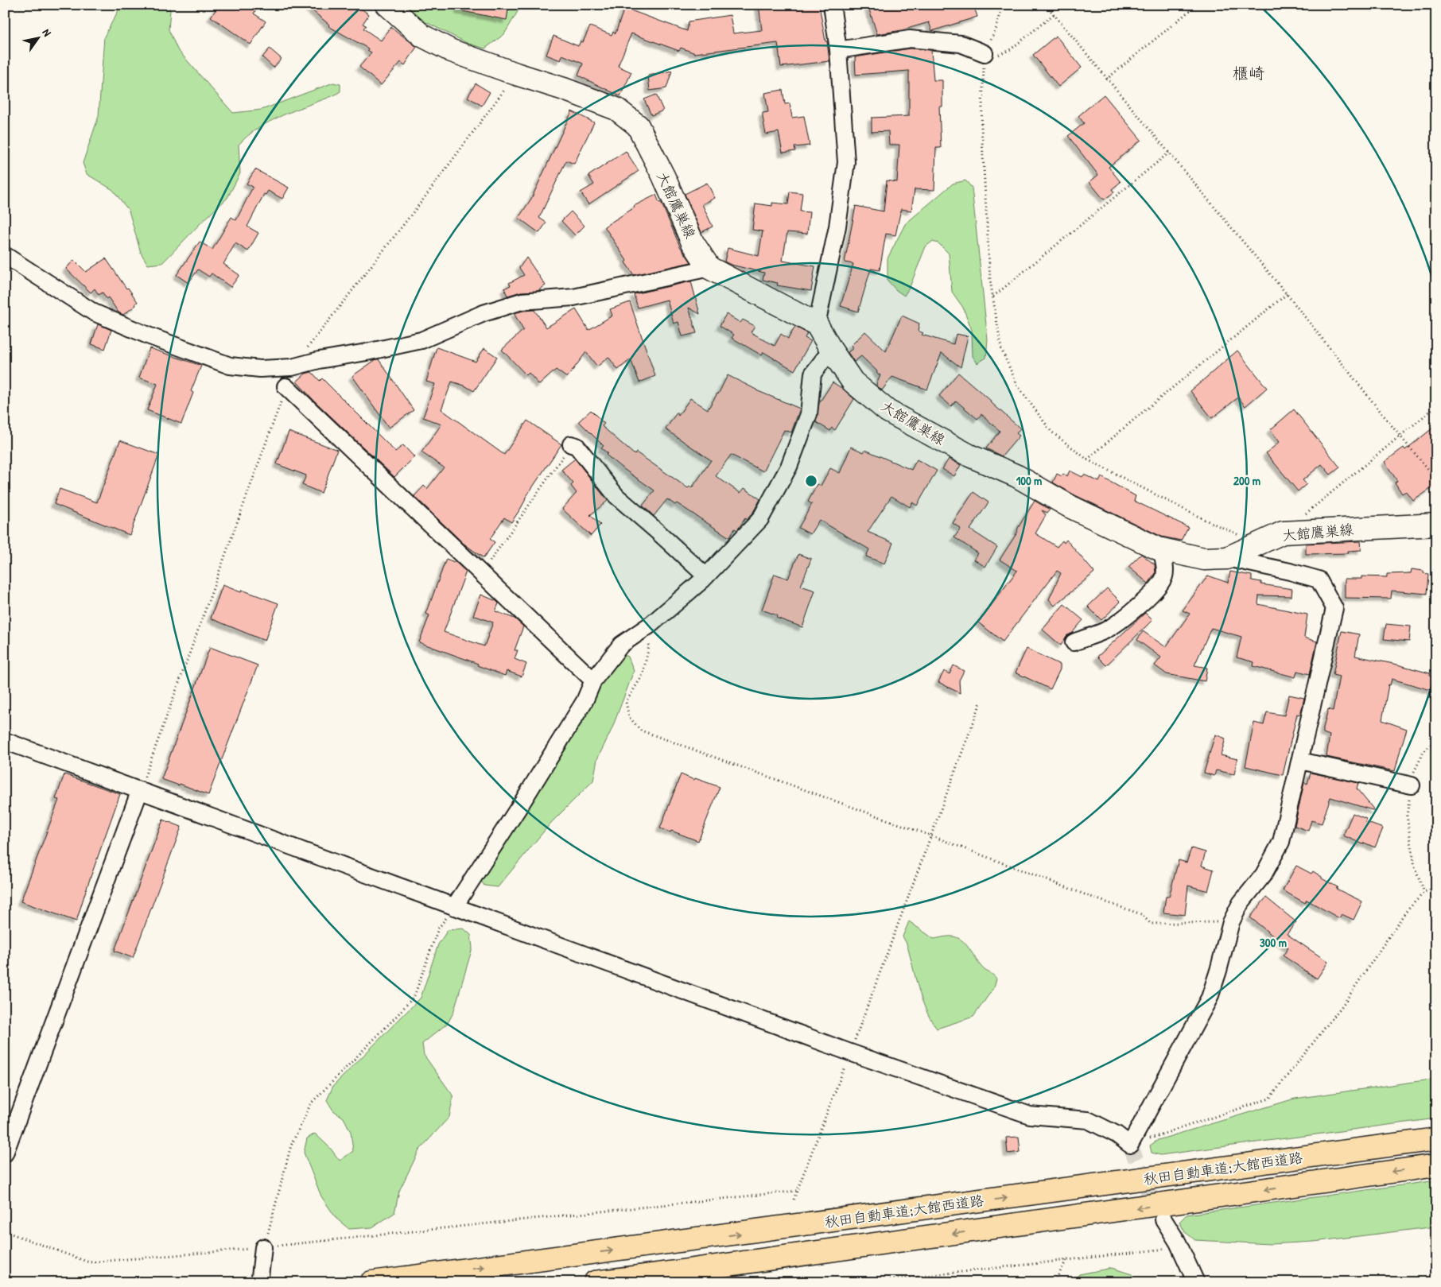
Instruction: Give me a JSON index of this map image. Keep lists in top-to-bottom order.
{
  "streets": {
    "highway": ["秋田自動車道;大館西道路"],
    "main road": ["大館鷹巣線"]
  },
  "districts": ["櫃崎"],
  "north": "top right",
  "rings": ["100 m", "200 m", "300 m"]
}
